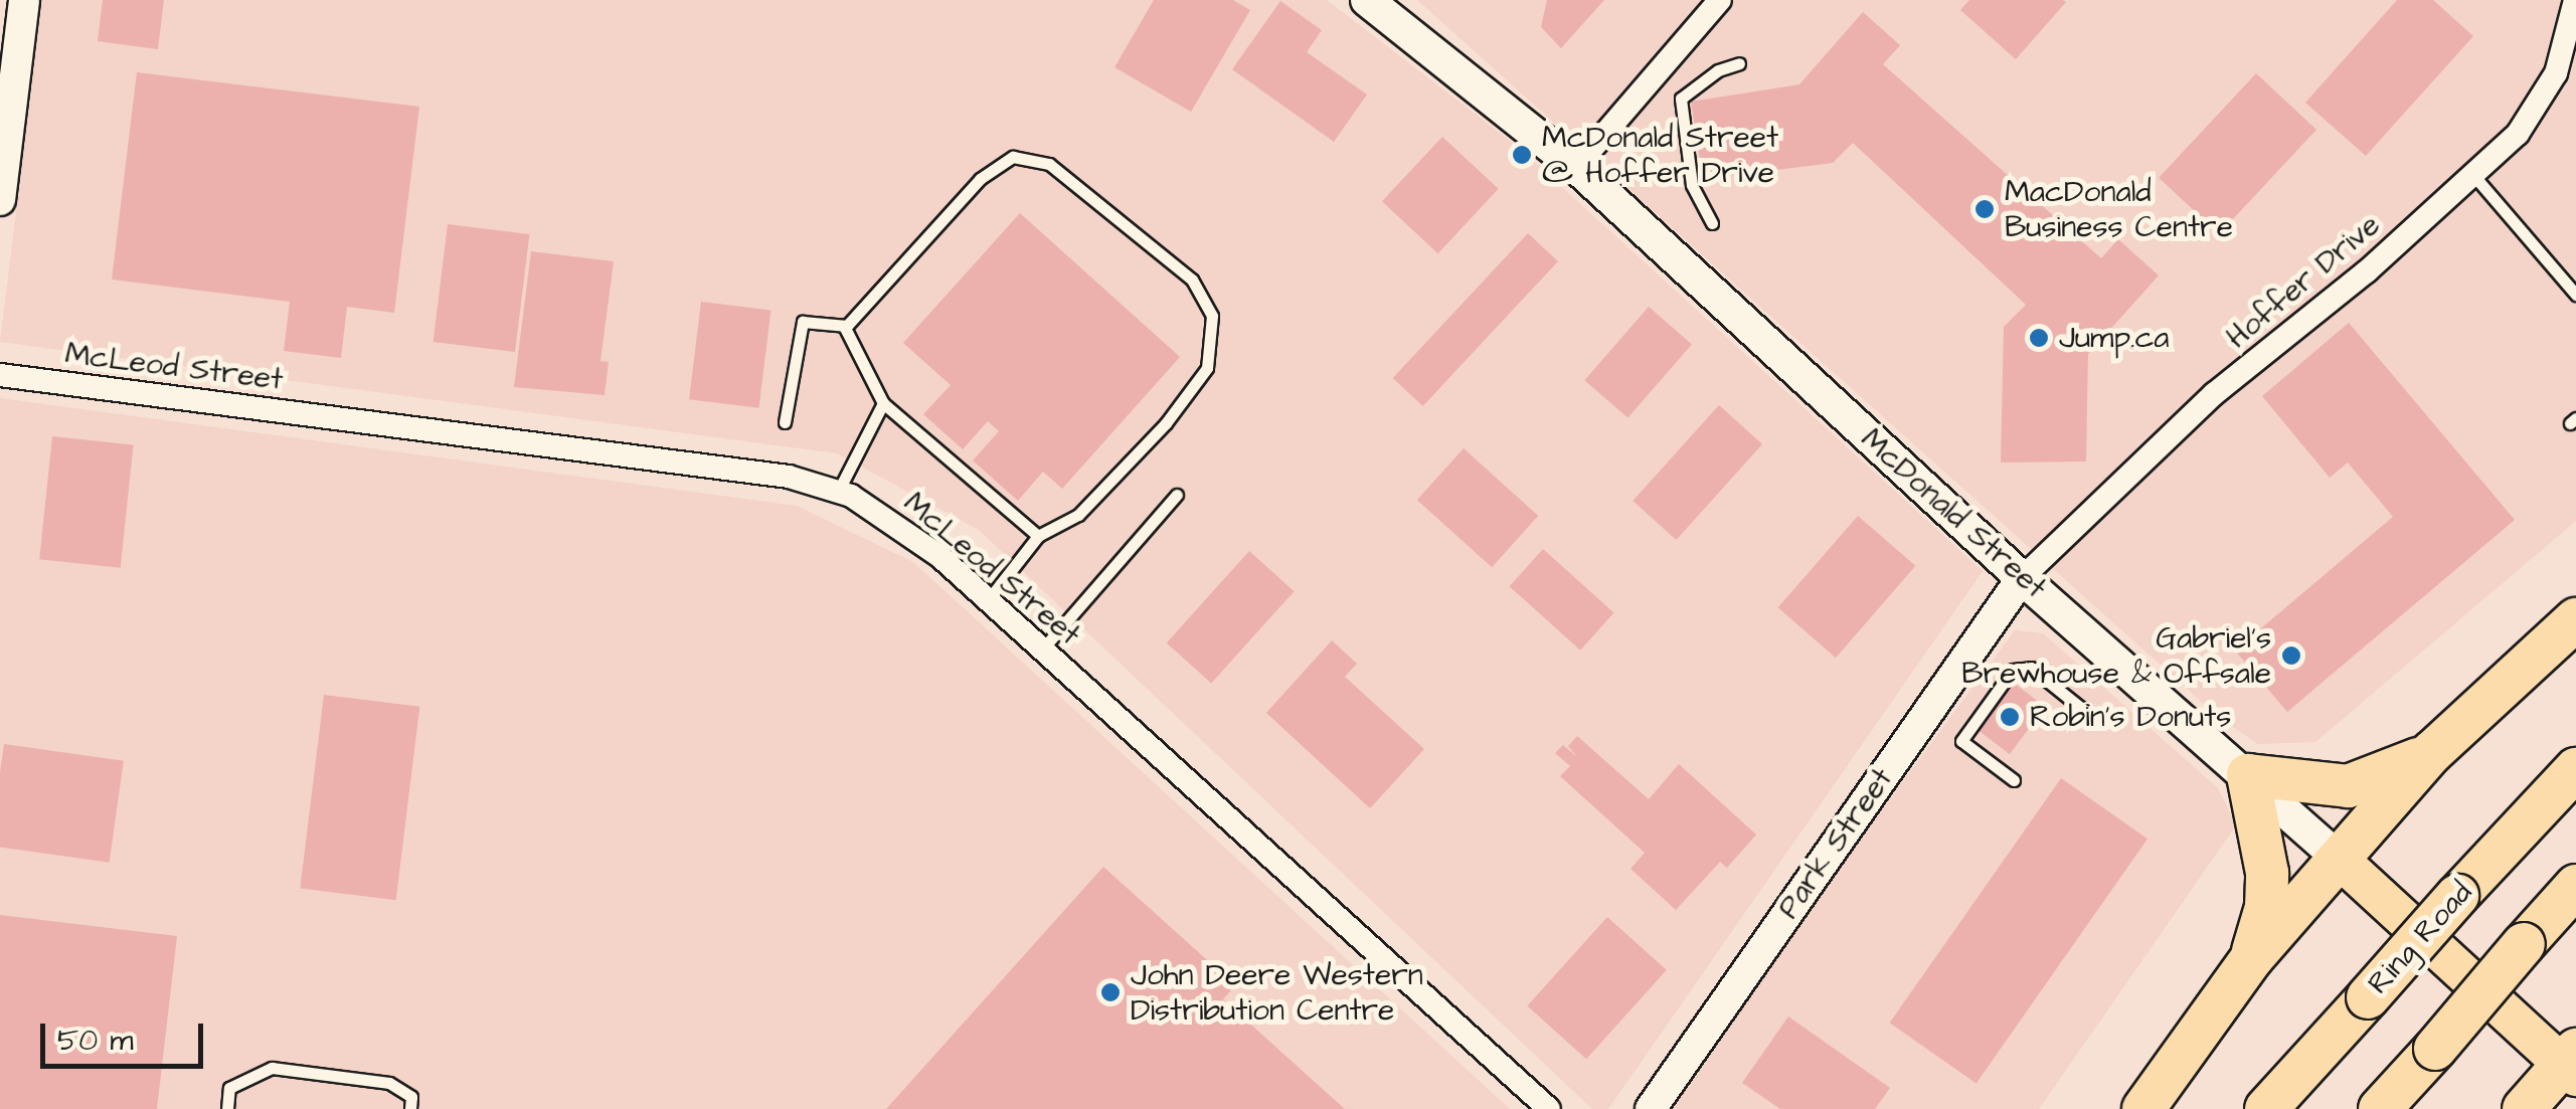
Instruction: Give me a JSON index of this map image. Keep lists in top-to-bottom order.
{
  "streets": {
    "highway": ["Ring Road"],
    "main road": ["McDonald Street"],
    "street": ["Hoffer Drive", "McLeod Street", "Park Street"]
  },
  "crossings": [
    ["Hoffer Drive", "McDonald Street"],
    ["Hoffer Drive", "Park Street"],
    ["McDonald Street", "Park Street"]
  ],
  "places": [
    "McDonald Street @ Hoffer Drive",
    "MacDonald Business Centre",
    "Jump.ca",
    "Gabriel's Brewhouse & Offsale",
    "Robin's Donuts",
    "John Deere Western Distribution Centre"
  ],
  "scale_bar": "50 m"
}
